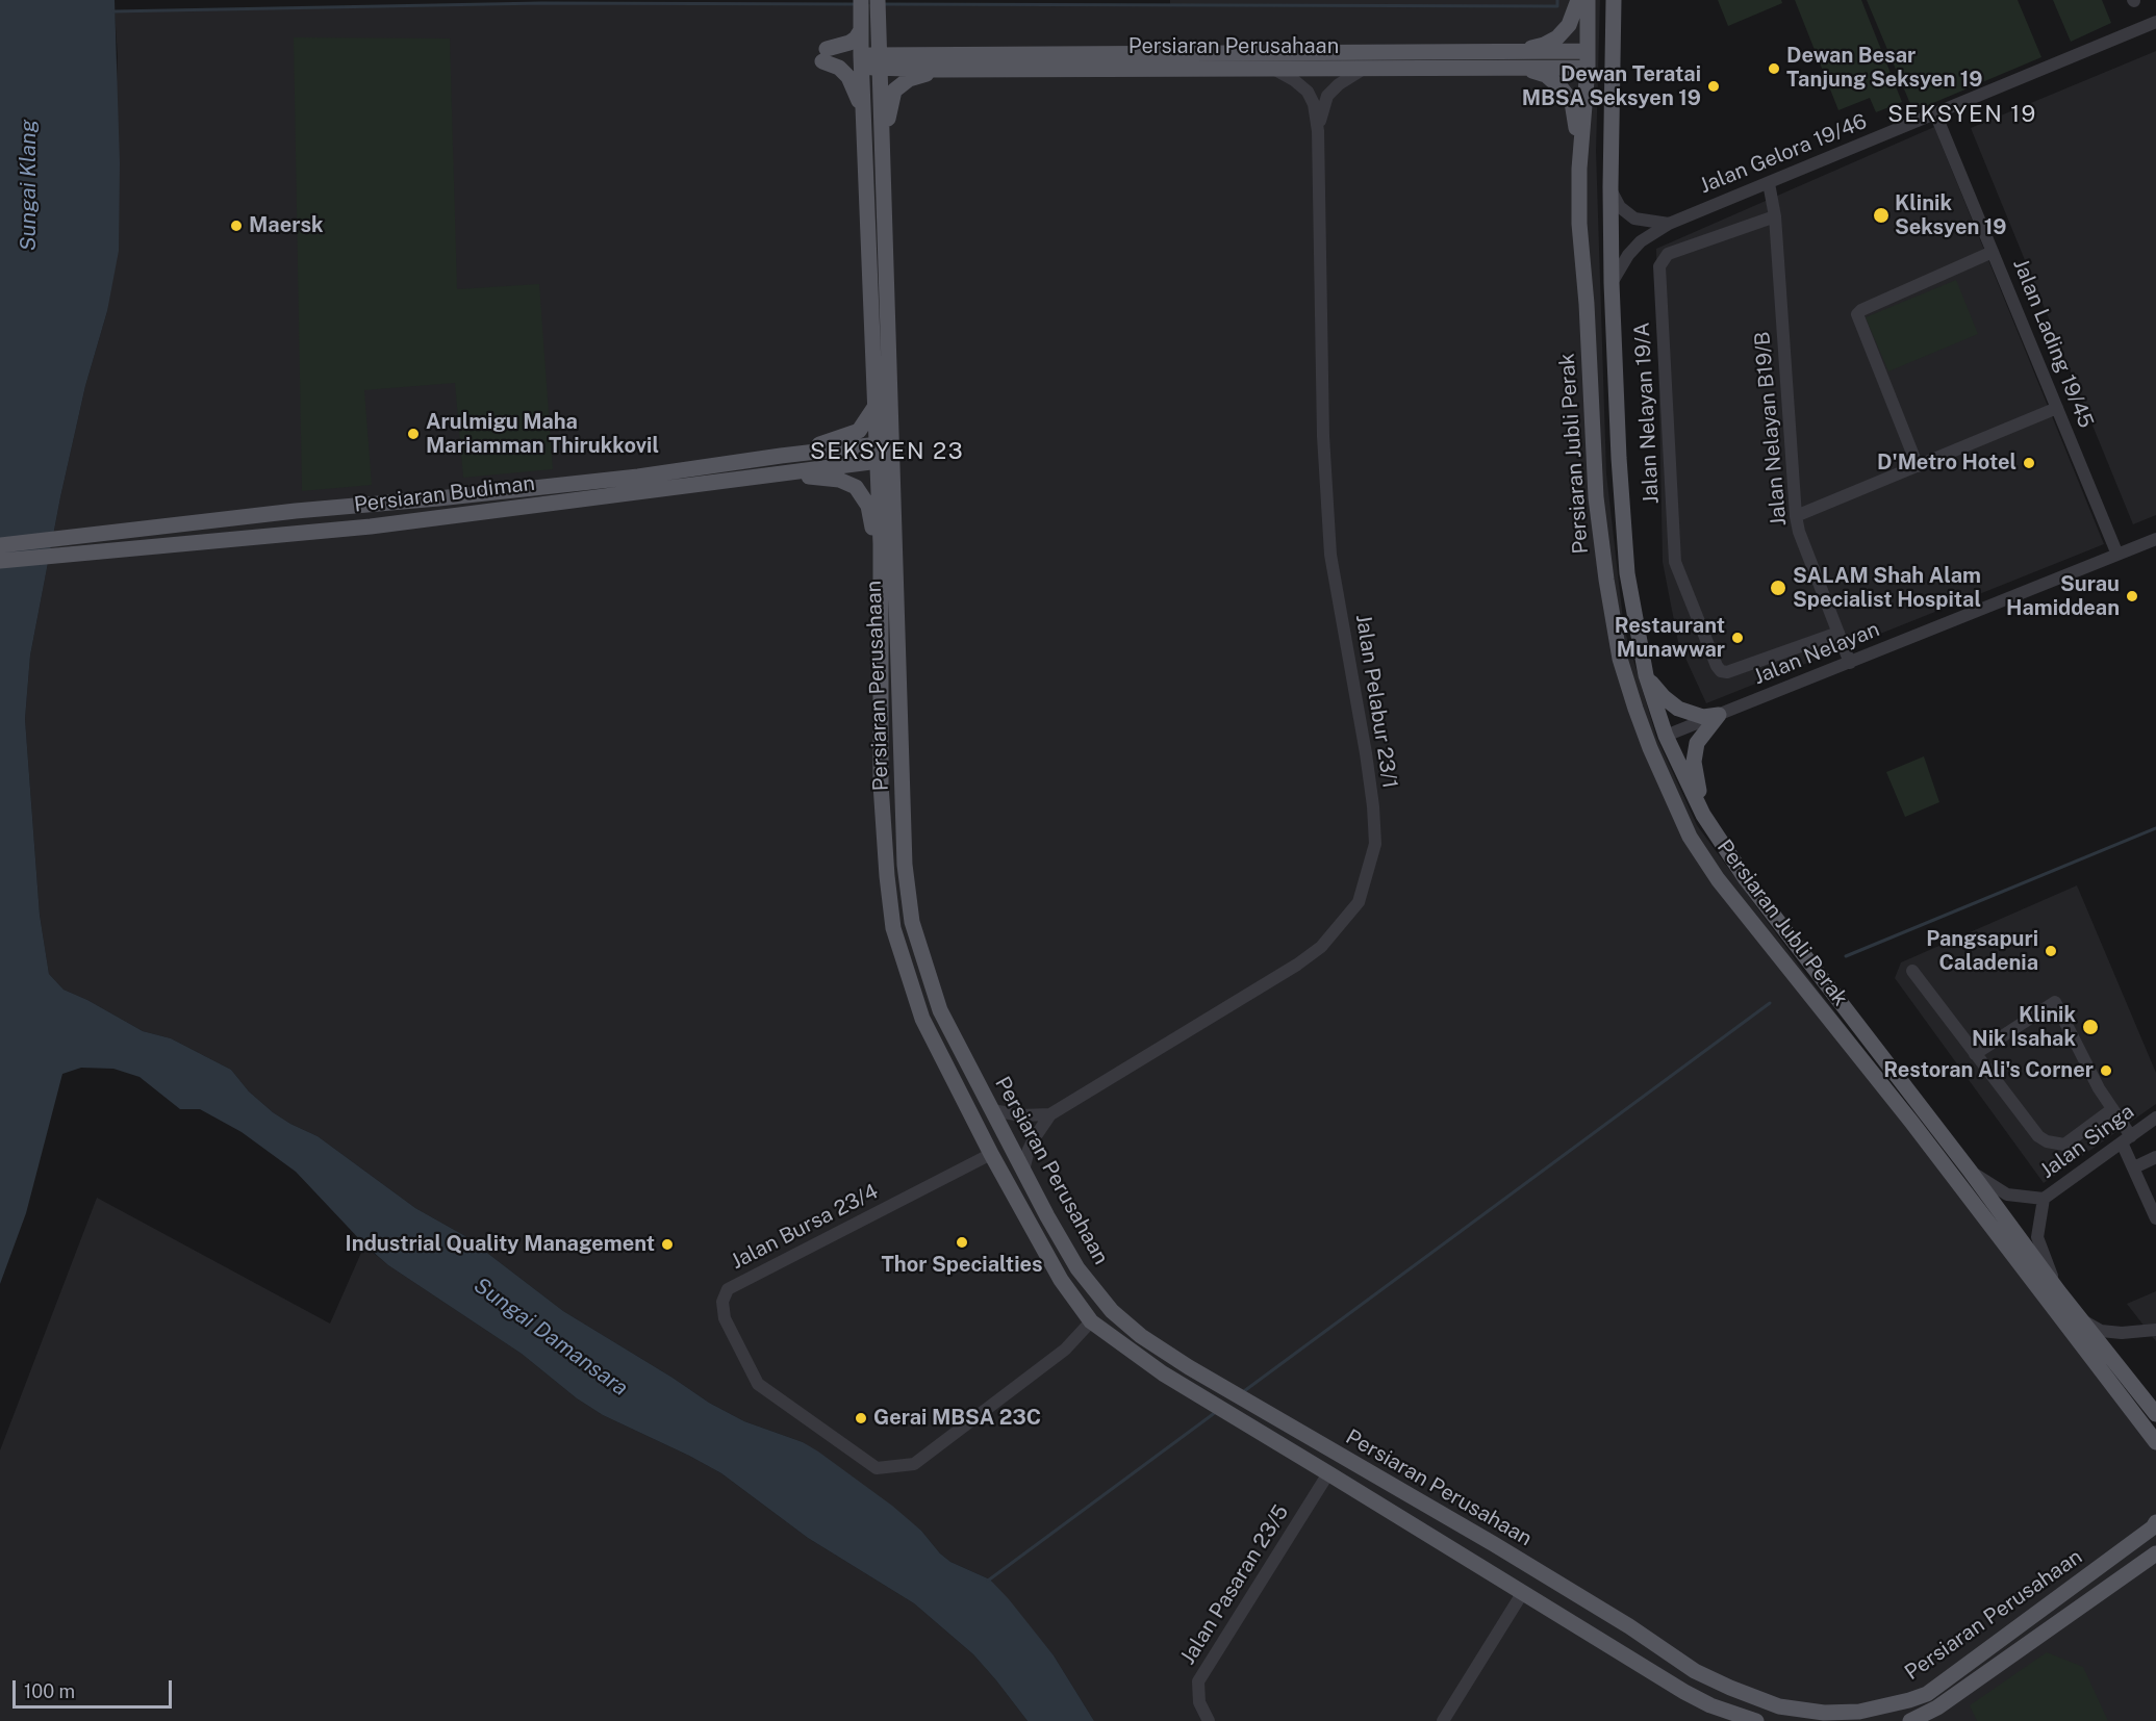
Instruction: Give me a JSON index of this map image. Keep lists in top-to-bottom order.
{
  "streets": {
    "main road": ["Persiaran Perusahaan", "Persiaran Jubli Perak", "Persiaran Budiman"],
    "street": [
      "Jalan Gelora 19/46",
      "Jalan Lading 19/45",
      "Jalan Nelayan 19/A",
      "Jalan Nelayan B19/B",
      "Jalan Nelayan",
      "Jalan Pelabur 23/1",
      "Jalan Singa",
      "Jalan Bursa 23/4",
      "Jalan Pasaran 23/5"
    ]
  },
  "crossings": [
    ["Persiaran Perusahaan", "Persiaran Jubli Perak"],
    ["Persiaran Perusahaan", "Persiaran Budiman"],
    ["Persiaran Perusahaan", "Jalan Pelabur 23/1"],
    ["Persiaran Perusahaan", "Jalan Bursa 23/4"],
    ["Persiaran Perusahaan", "Jalan Pasaran 23/5"],
    ["Jalan Gelora 19/46", "Jalan Lading 19/45"],
    ["Jalan Gelora 19/46", "Jalan Nelayan B19/B"],
    ["Jalan Gelora 19/46", "Persiaran Jubli Perak"],
    ["Jalan Lading 19/45", "Jalan Nelayan"],
    ["Jalan Nelayan 19/A", "Jalan Nelayan B19/B"],
    ["Jalan Nelayan B19/B", "Jalan Nelayan"],
    ["Persiaran Jubli Perak", "Jalan Nelayan"]
  ],
  "districts": ["SEKSYEN 19", "SEKSYEN 23"],
  "water": ["Sungai Klang", "Sungai Damansara"],
  "places": [
    "Dewan Besar Tanjung Seksyen 19",
    "Dewan Teratai MBSA Seksyen 19",
    "Klinik Seksyen 19",
    "Maersk",
    "Arulmigu Maha Mariamman Thirukkovil",
    "D'Metro Hotel",
    "SALAM Shah Alam Specialist Hospital",
    "Surau Hamiddean",
    "Restaurant Munawwar",
    "Pangsapuri Caladenia",
    "Klinik Nik Isahak",
    "Restoran Ali's Corner",
    "Thor Specialties",
    "Industrial Quality Management",
    "Gerai MBSA 23C"
  ],
  "scale_bar": "100 m"
}
